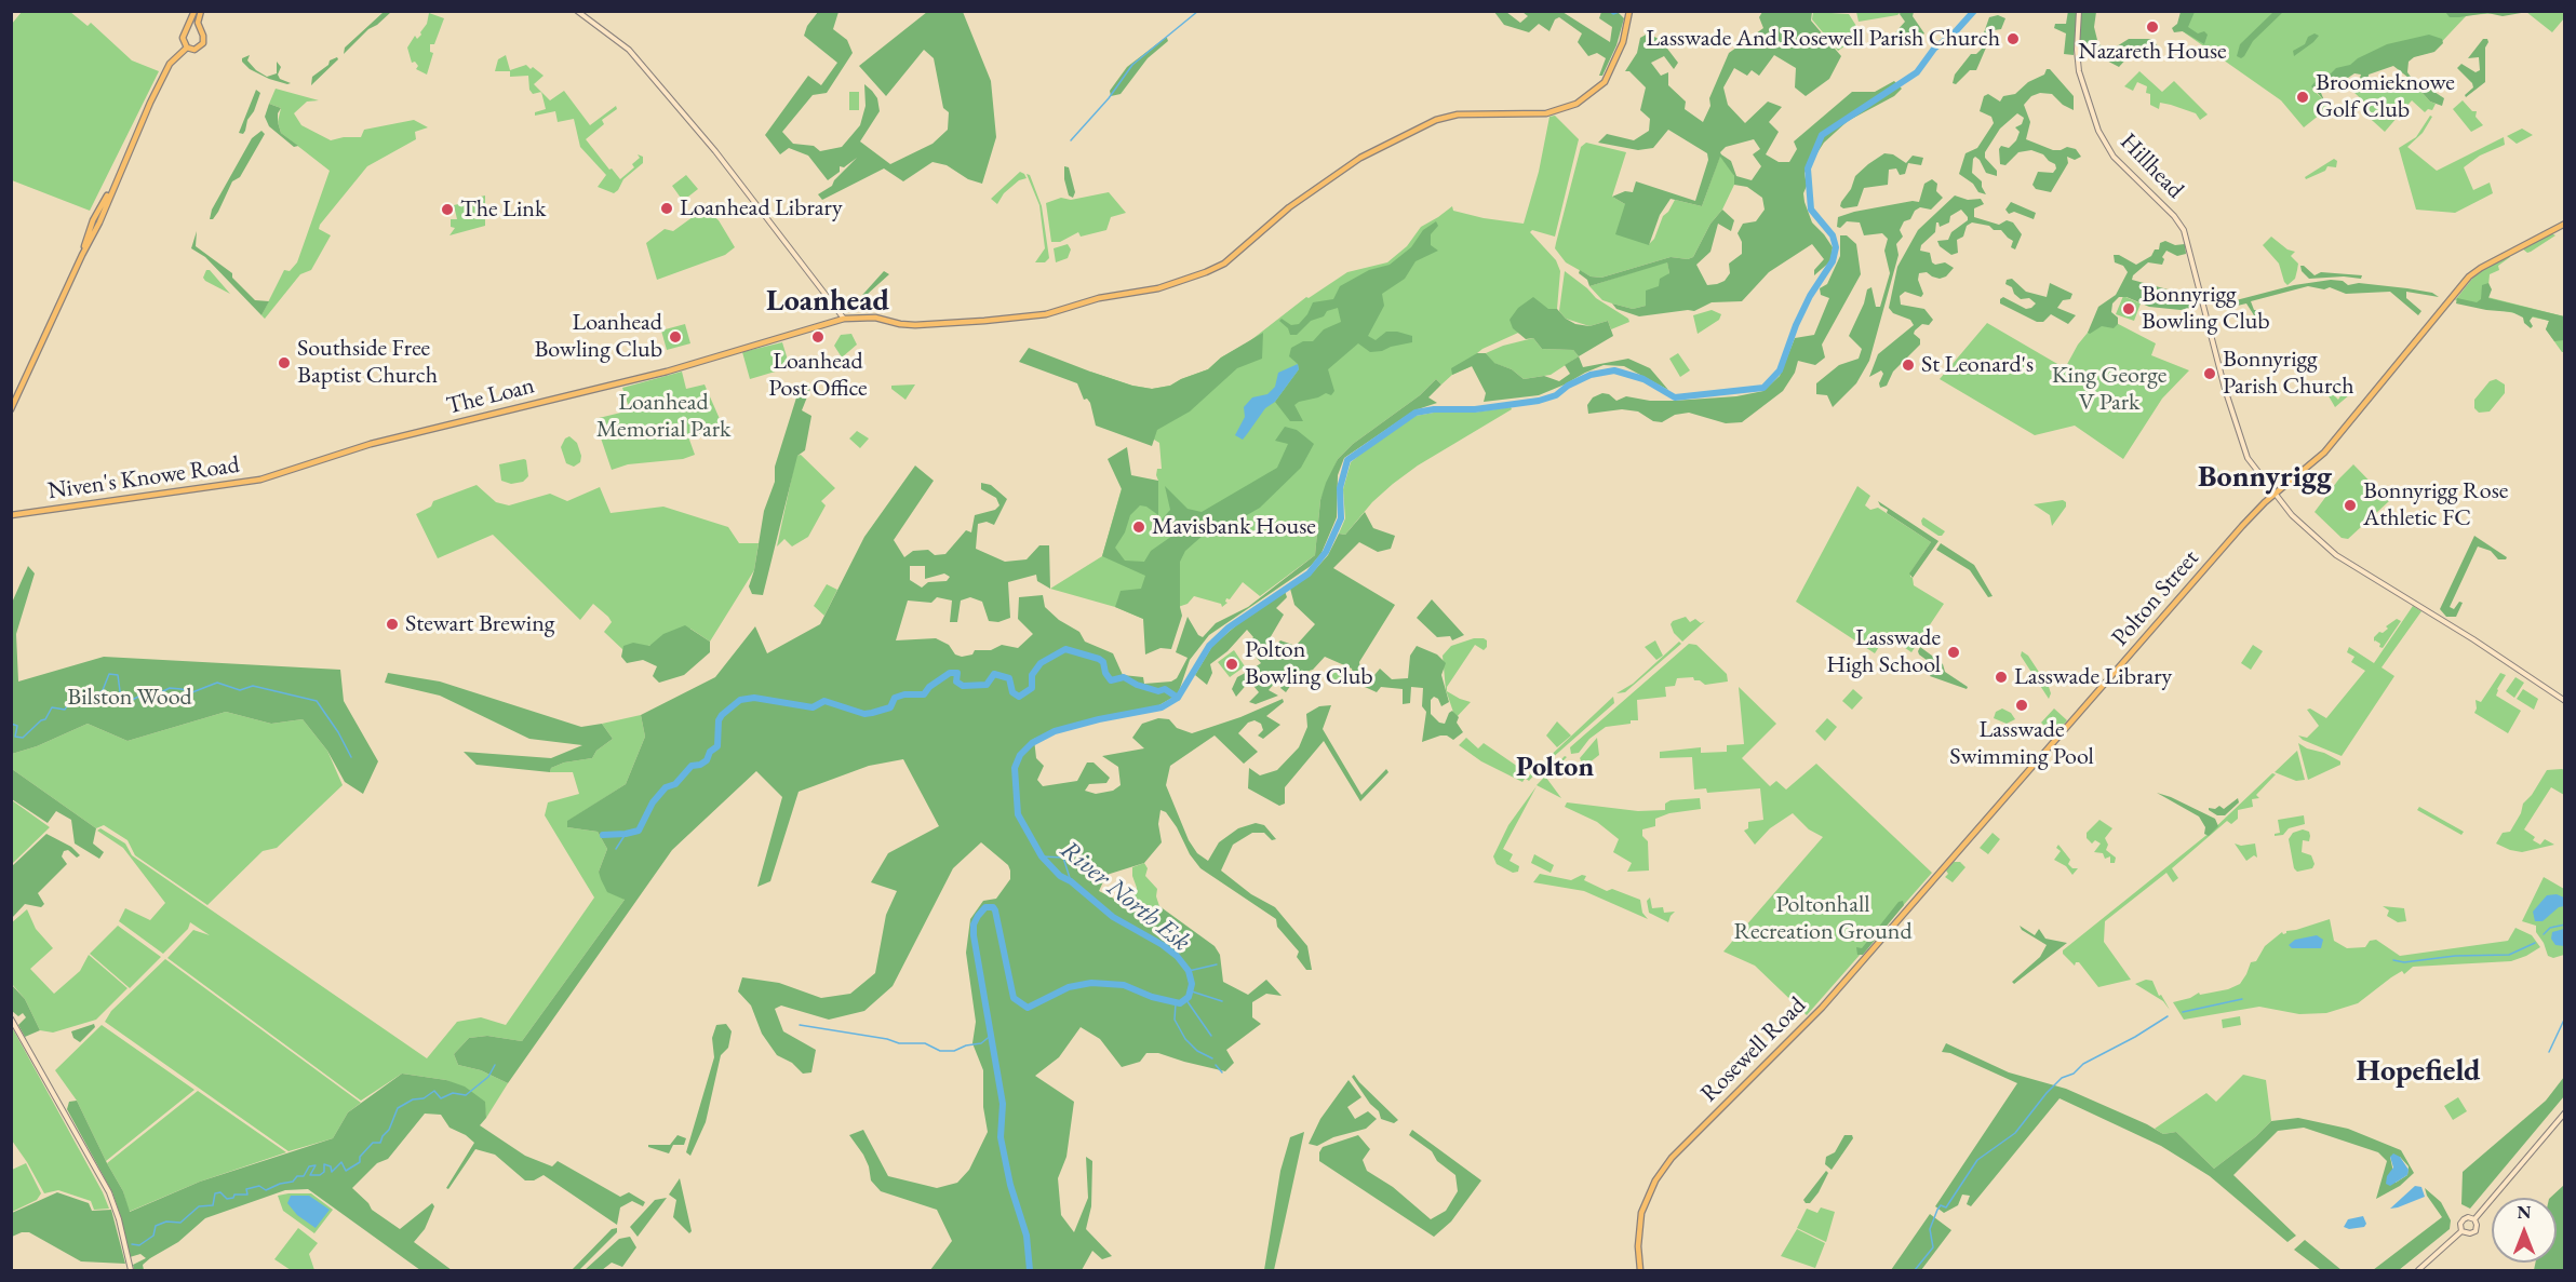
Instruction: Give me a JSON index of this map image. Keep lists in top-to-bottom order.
{
  "streets": {
    "main road": [
      "Hillhead",
      "The Loan",
      "Niven's Knowe Road",
      "Polton Street",
      "Rosewell Road"
    ]
  },
  "crossings": [
    ["Hillhead", "Polton Street"],
    ["The Loan", "Niven's Knowe Road"],
    ["Polton Street", "Rosewell Road"]
  ],
  "districts": [
    "Loanhead",
    "Bonnyrigg",
    "Polton",
    "Hopefield"
  ],
  "water": ["River North Esk"],
  "parks": [
    "King George V Park",
    "Loanhead Memorial Park",
    "Bilston Wood",
    "Poltonhall Recreation Ground"
  ],
  "places": [
    "Nazareth House",
    "Lasswade And Rosewell Parish Church",
    "Broomieknowe Golf Club",
    "Loanhead Library",
    "The Link",
    "Bonnyrigg Bowling Club",
    "Loanhead Bowling Club",
    "Loanhead Post Office",
    "Southside Free Baptist Church",
    "St Leonard's",
    "Bonnyrigg Parish Church",
    "Bonnyrigg Rose Athletic FC",
    "Mavisbank House",
    "Stewart Brewing",
    "Lasswade High School",
    "Polton Bowling Club",
    "Lasswade Library",
    "Lasswade Swimming Pool"
  ],
  "north": "top"
}
